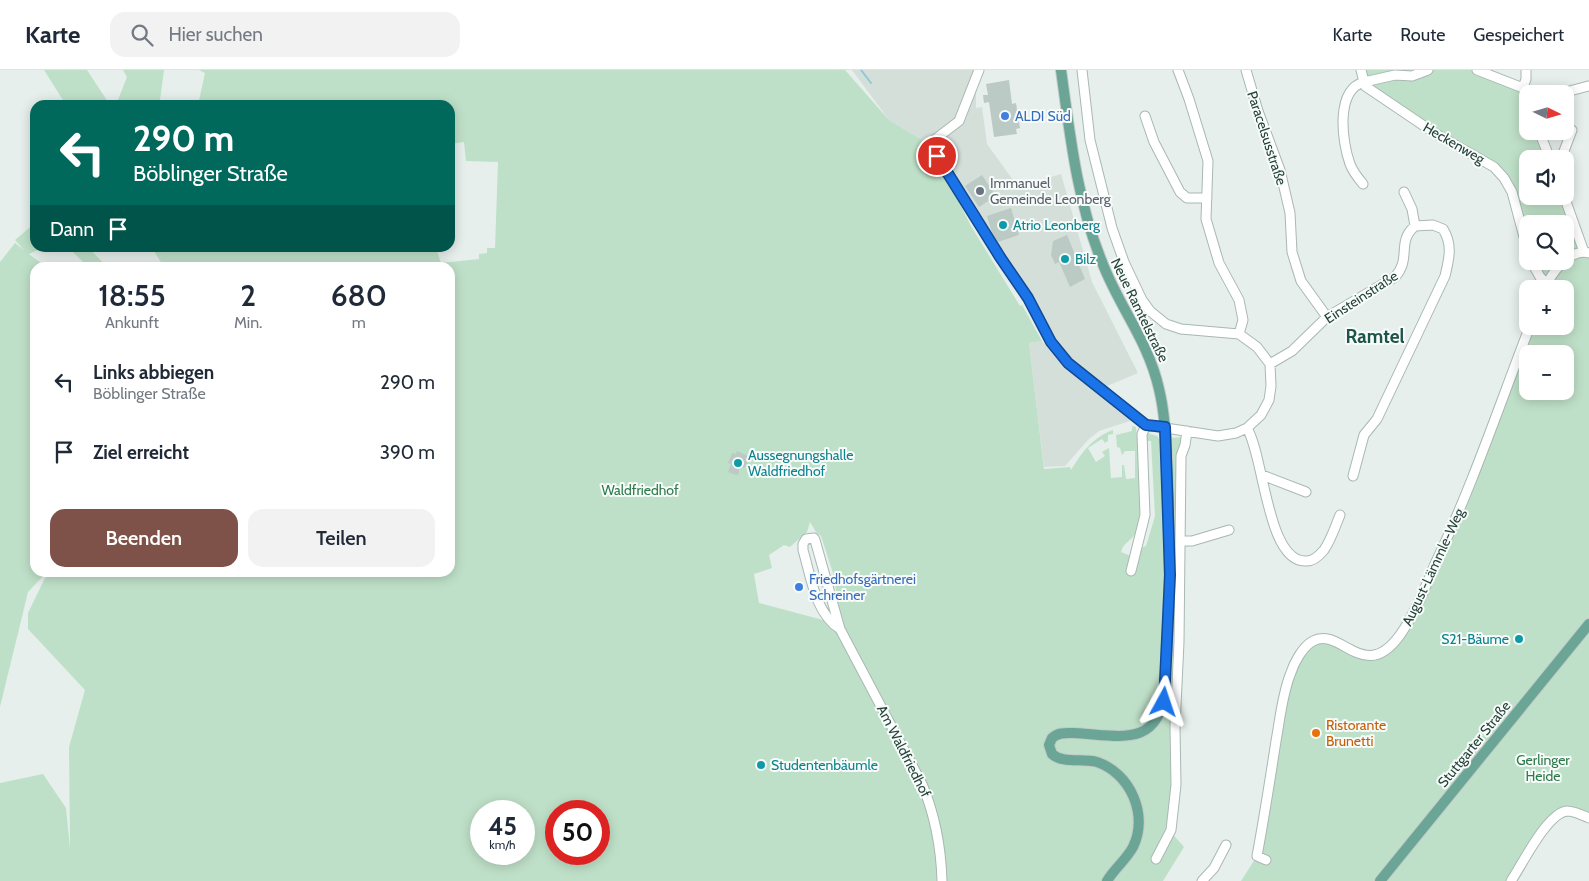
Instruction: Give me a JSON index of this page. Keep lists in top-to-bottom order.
{
  "streets": {
    "main road": ["Neue Ramtelstraße", "Stuttgarter Straße"],
    "street": [
      "Paracelsusstraße",
      "Heckenweg",
      "Einsteinstraße",
      "August-Lämmle-Weg",
      "Am Waldfriedhof"
    ]
  },
  "crossings": [
    ["Paracelsusstraße", "Einsteinstraße"]
  ],
  "districts": ["Ramtel"],
  "parks": ["Waldfriedhof", "Gerlinger Heide"],
  "places": [
    "ALDI Süd",
    "Immanuel Gemeinde Leonberg",
    "Atrio Leonberg",
    "Bilz",
    "Aussegnungshalle Waldfriedhof",
    "Friedhofsgärtnerei Schreiner",
    "S21-Bäume",
    "Ristorante Brunetti",
    "Studentenbäumle"
  ],
  "north": "right",
  "page": {
    "header": "Karte",
    "search": "Hier suchen",
    "nav": ["Karte", "Route", "Gespeichert"],
    "map_buttons": ["+", "−"],
    "turn": ["290 m", "Böblinger Straße"],
    "then": "Dann",
    "eta": [
      "18:55",
      "Ankunft",
      "2",
      "Min.",
      "680",
      "m"
    ],
    "list": [
      {
        "name": "Links abbiegen",
        "note": "Böblinger Straße",
        "value": "290 m"
      },
      {
        "name": "Ziel erreicht",
        "value": "390 m"
      }
    ],
    "buttons": ["Beenden", "Teilen"],
    "speed": "45 km/h",
    "limit": "50"
  }
}
